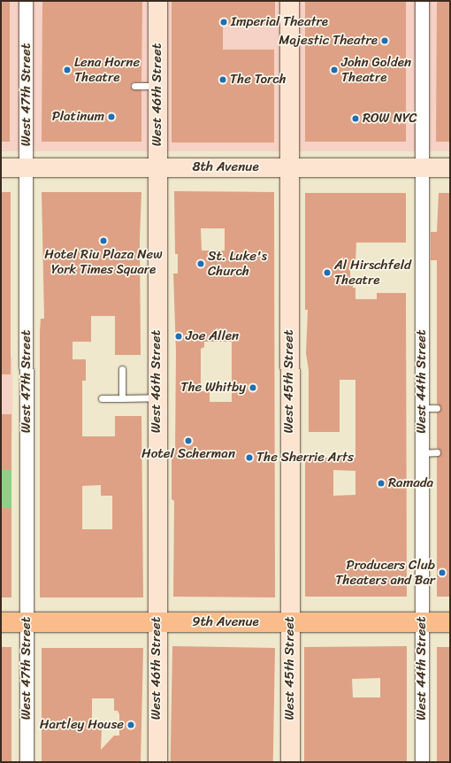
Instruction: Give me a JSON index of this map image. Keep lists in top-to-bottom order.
{
  "streets": {
    "main road": [
      "West 46th Street",
      "8th Avenue",
      "West 45th Street",
      "9th Avenue"
    ],
    "street": ["West 47th Street", "West 44th Street"]
  },
  "crossings": [
    ["West 47th Street", "8th Avenue"],
    ["West 47th Street", "9th Avenue"],
    ["West 46th Street", "8th Avenue"],
    ["West 46th Street", "9th Avenue"],
    ["8th Avenue", "West 45th Street"],
    ["8th Avenue", "West 44th Street"],
    ["West 45th Street", "9th Avenue"],
    ["West 44th Street", "9th Avenue"]
  ],
  "places": [
    "Imperial Theatre",
    "Majestic Theatre",
    "Lena Horne Theatre",
    "John Golden Theatre",
    "The Torch",
    "Platinum",
    "ROW NYC",
    "Hotel Riu Plaza New York Times Square",
    "St. Luke's Church",
    "Al Hirschfeld Theatre",
    "Joe Allen",
    "The Whitby",
    "Hotel Scherman",
    "The Sherrie Arts",
    "Ramada",
    "Producers Club Theaters and Bar",
    "Hartley House"
  ]
}
